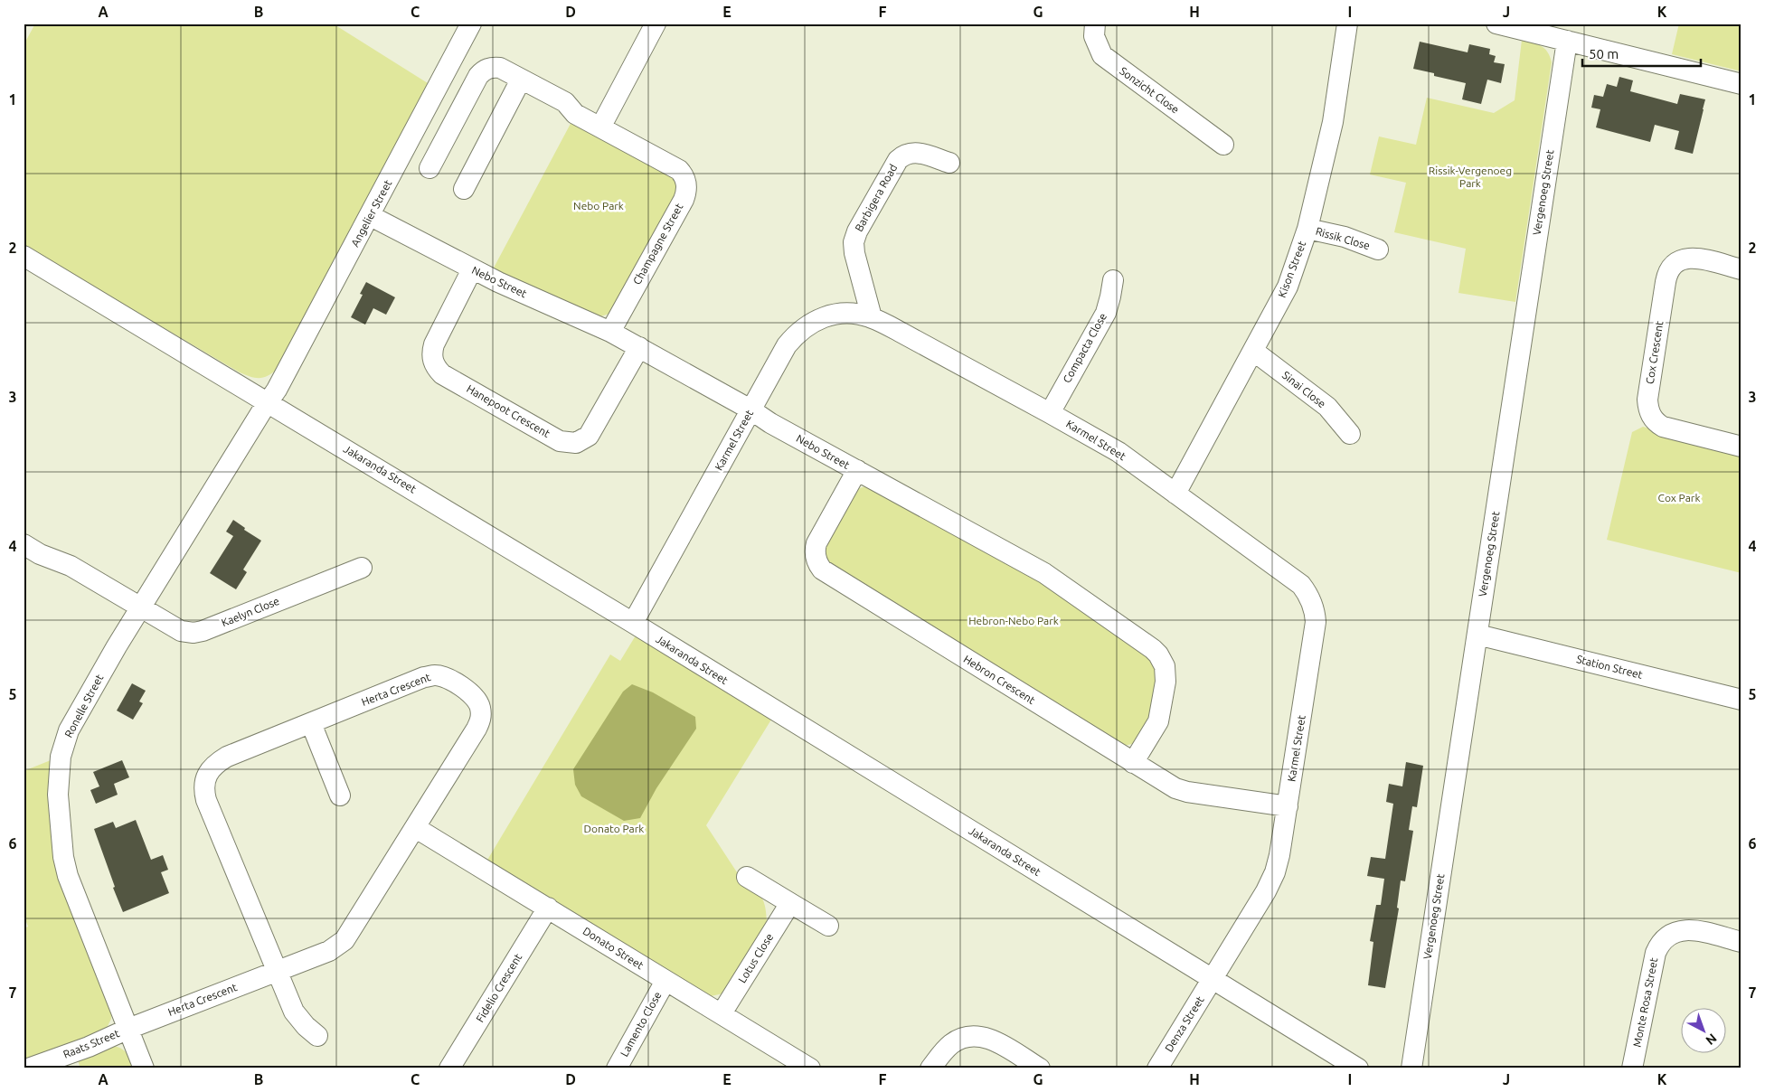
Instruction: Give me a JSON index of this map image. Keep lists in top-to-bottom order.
{
  "streets": {
    "street": [
      "Sonzicht Close",
      "Vergenoeg Street",
      "Barbigera Road",
      "Angelier Street",
      "Rissik Close",
      "Champagne Street",
      "Kison Street",
      "Nebo Street",
      "Compacta Close",
      "Cox Crescent",
      "Sinai Close",
      "Hanepoot Crescent",
      "Karmel Street",
      "Jakaranda Street",
      "Kaelyn Close",
      "Station Street",
      "Hebron Crescent",
      "Herta Crescent",
      "Ronelle Street",
      "Donato Street",
      "Lotus Close",
      "Fidelio Crescent",
      "Monte Rosa Street",
      "Lamento Close",
      "Denza Street",
      "Raats Street"
    ]
  },
  "crossings": [
    ["Vergenoeg Street", "Station Street"],
    ["Barbigera Road", "Karmel Street"],
    ["Angelier Street", "Nebo Street"],
    ["Angelier Street", "Jakaranda Street"],
    ["Angelier Street", "Ronelle Street"],
    ["Rissik Close", "Kison Street"],
    ["Champagne Street", "Nebo Street"],
    ["Kison Street", "Sinai Close"],
    ["Kison Street", "Karmel Street"],
    ["Nebo Street", "Hanepoot Crescent"],
    ["Nebo Street", "Karmel Street"],
    ["Nebo Street", "Hebron Crescent"],
    ["Compacta Close", "Karmel Street"],
    ["Karmel Street", "Jakaranda Street"],
    ["Karmel Street", "Hebron Crescent"],
    ["Karmel Street", "Denza Street"],
    ["Jakaranda Street", "Ronelle Street"],
    ["Jakaranda Street", "Denza Street"],
    ["Kaelyn Close", "Ronelle Street"],
    ["Herta Crescent", "Ronelle Street"],
    ["Herta Crescent", "Donato Street"],
    ["Herta Crescent", "Raats Street"],
    ["Ronelle Street", "Raats Street"],
    ["Donato Street", "Lotus Close"],
    ["Donato Street", "Fidelio Crescent"],
    ["Donato Street", "Lamento Close"]
  ],
  "parks": [
    "Rissik-Vergenoeg Park",
    "Nebo Park",
    "Cox Park",
    "Hebron-Nebo Park",
    "Donato Park"
  ],
  "scale_bar": "50 m",
  "north": "bottom right",
  "grid": {
    "columns": [
      "A",
      "B",
      "C",
      "D",
      "E",
      "F",
      "G",
      "H",
      "I",
      "J",
      "K"
    ],
    "rows": [
      "1",
      "2",
      "3",
      "4",
      "5",
      "6",
      "7"
    ]
  }
}
